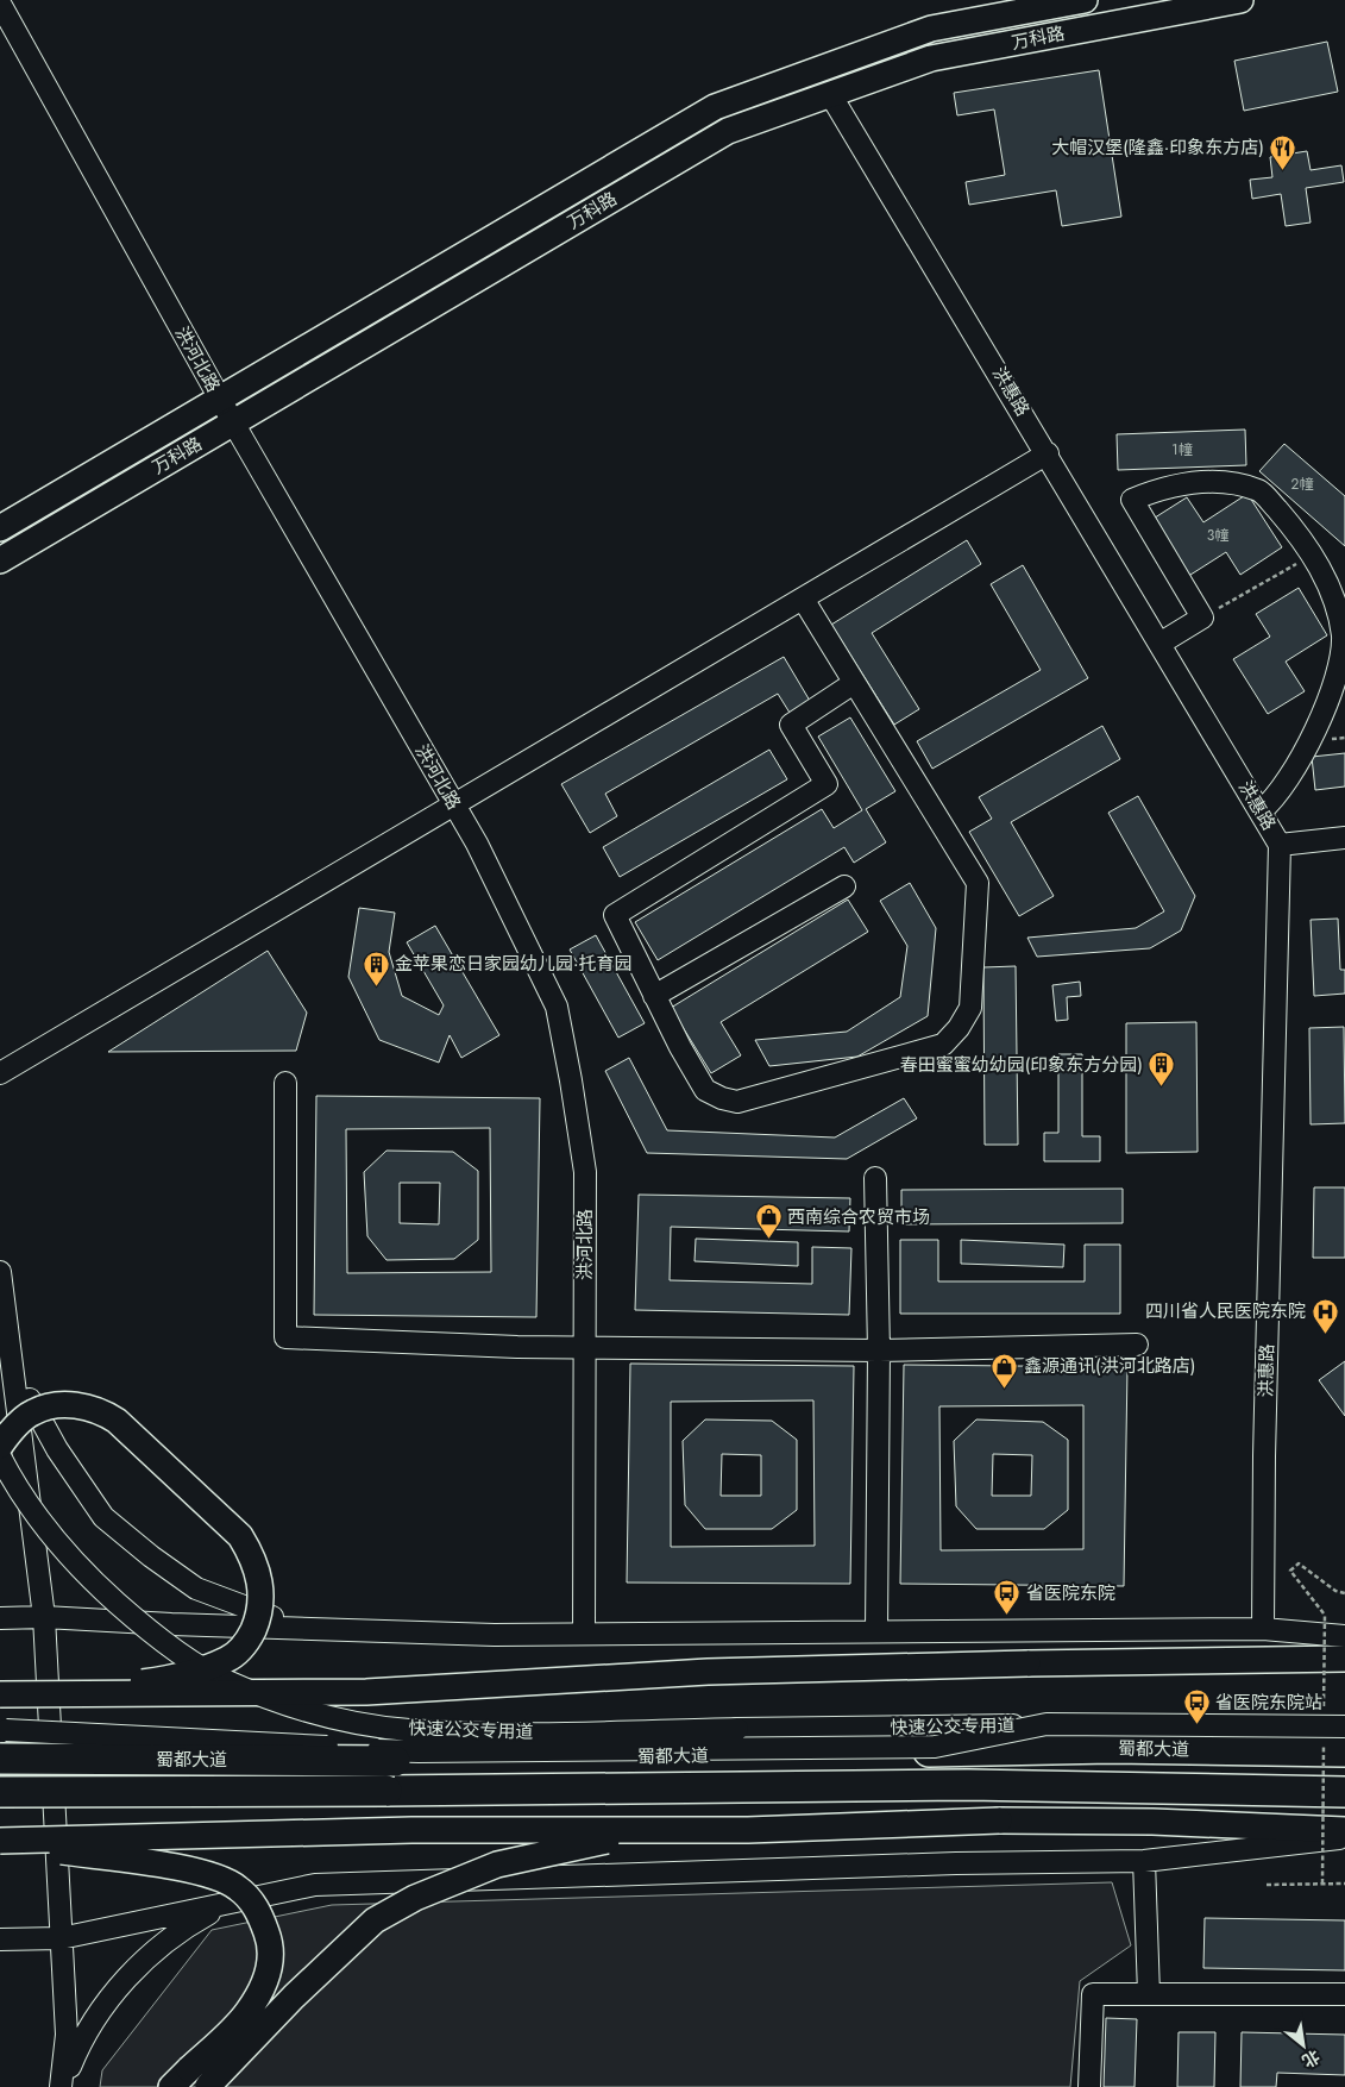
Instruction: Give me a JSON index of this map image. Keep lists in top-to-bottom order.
{
  "streets": {
    "highway": ["蜀都大道"],
    "main road": ["万科路"],
    "street": ["洪河北路", "洪惠路", "快速公交专用道"]
  },
  "crossings": [
    ["万科路", "洪河北路"],
    ["万科路", "洪惠路"]
  ],
  "places": {
    "restaurant": ["大帽汉堡(隆鑫·印象东方店)"],
    "building": ["金苹果恋日家园幼儿园·托育园", "春田蜜蜜幼幼园(印象东方分园)"],
    "shop": ["西南综合农贸市场", "鑫源通讯(洪河北路店)"],
    "hospital": ["四川省人民医院东院"],
    "bus stop": ["省医院东院", "省医院东院站"]
  },
  "house_numbers": ["1幢", "2幢", "3幢"],
  "north": "bottom right"
}
